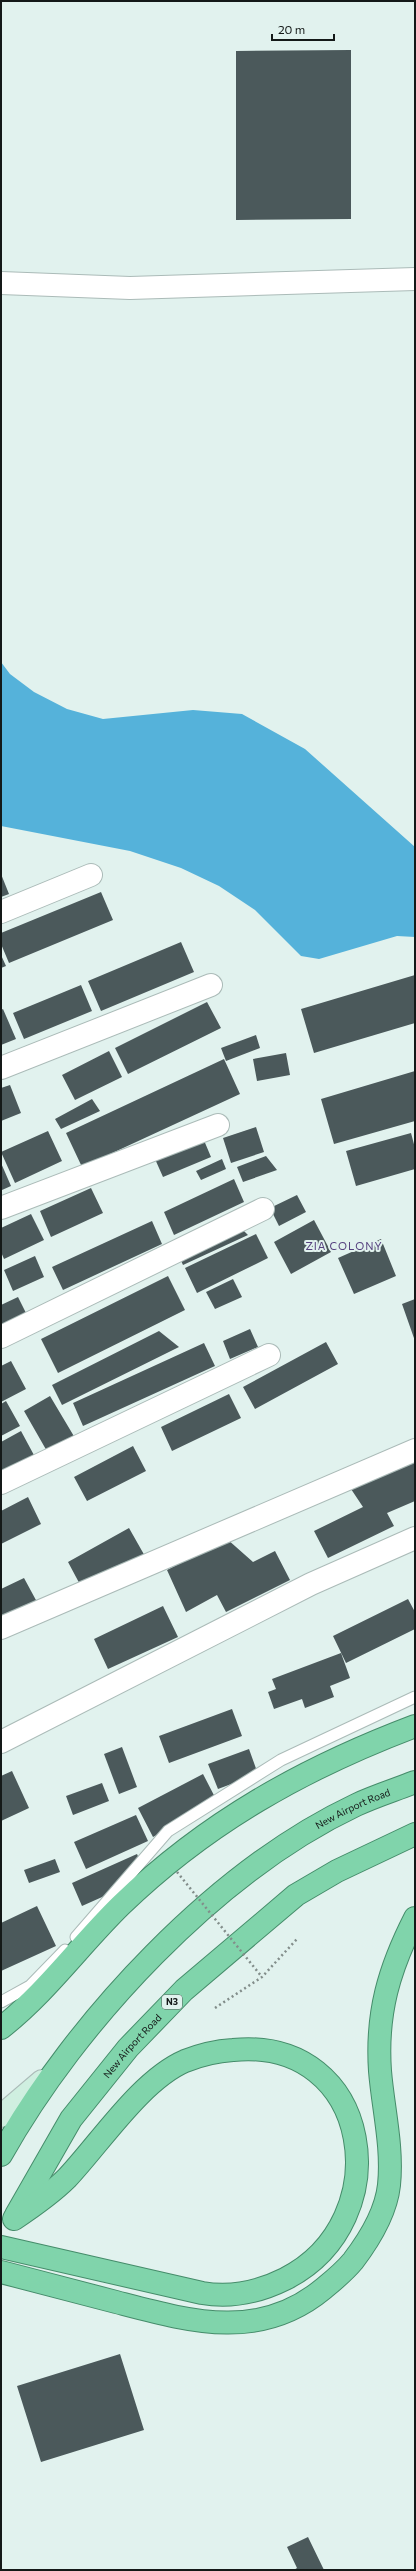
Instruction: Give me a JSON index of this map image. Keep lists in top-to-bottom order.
{
  "streets": {
    "highway": ["New Airport Road", "N3"]
  },
  "districts": ["ZIA COLONY"],
  "scale_bar": "20 m"
}
